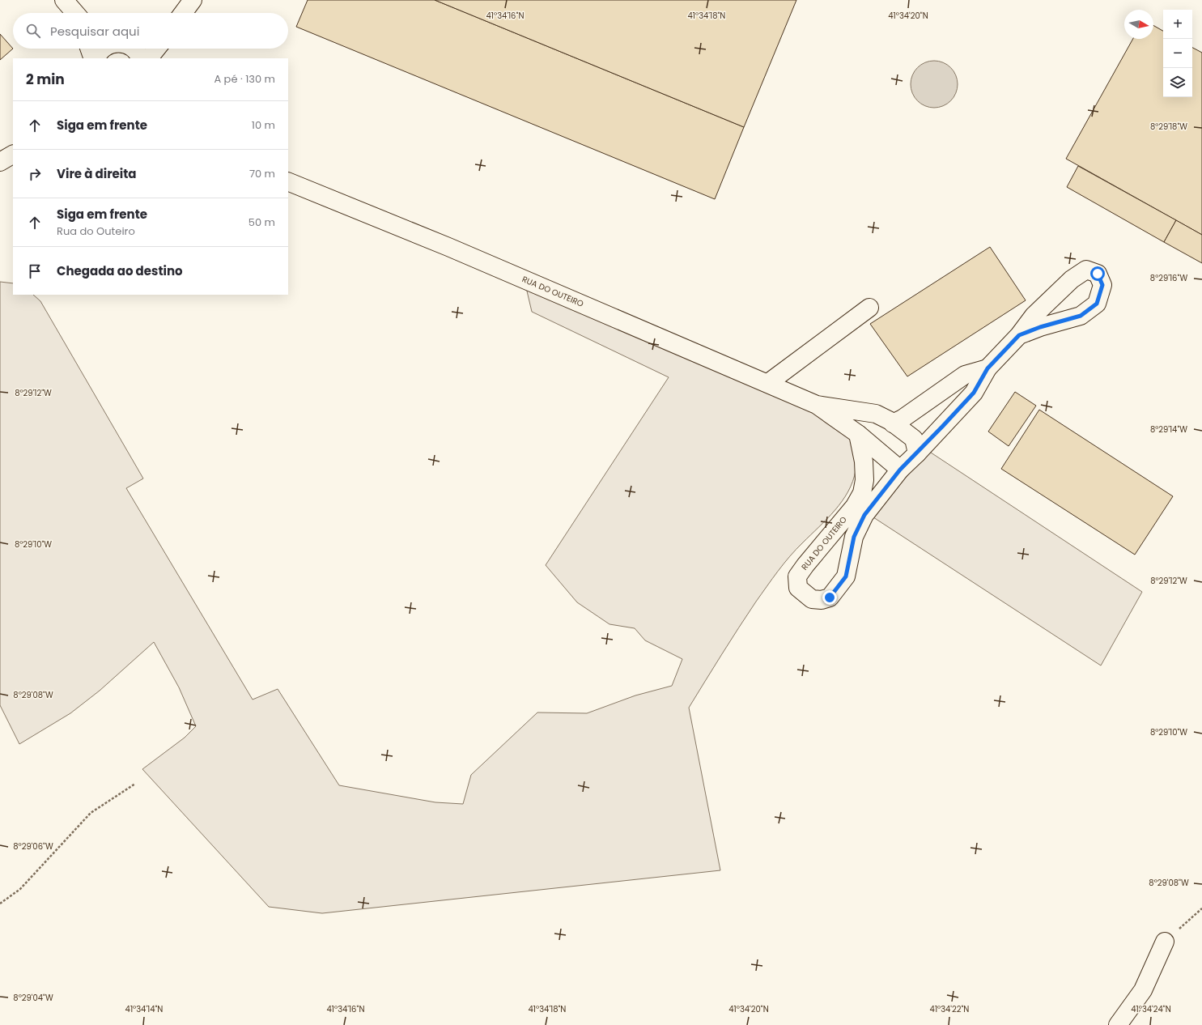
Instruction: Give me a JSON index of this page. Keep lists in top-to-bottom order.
{
  "streets": {
    "street": ["RUA DO OUTEIRO"]
  },
  "north": "right",
  "page": {
    "map_buttons": ["+", "−"],
    "search": "Pesquisar aqui",
    "heading": ["2 min", "A pé · 130 m"],
    "list": [
      ["Siga em frente", "10 m"],
      ["Vire à direita", "70 m"],
      ["Siga em frente", "Rua do Outeiro", "50 m"],
      "Chegada ao destino"
    ]
  },
  "coordinates": [
    "41°34'16\"N",
    "41°34'18\"N",
    "41°34'20\"N",
    "8°29'18\"W",
    "8°29'16\"W",
    "8°29'12\"W",
    "8°29'14\"W",
    "8°29'10\"W",
    "8°29'08\"W",
    "8°29'06\"W",
    "8°29'04\"W",
    "41°34'14\"N",
    "41°34'22\"N",
    "41°34'24\"N"
  ]
}
